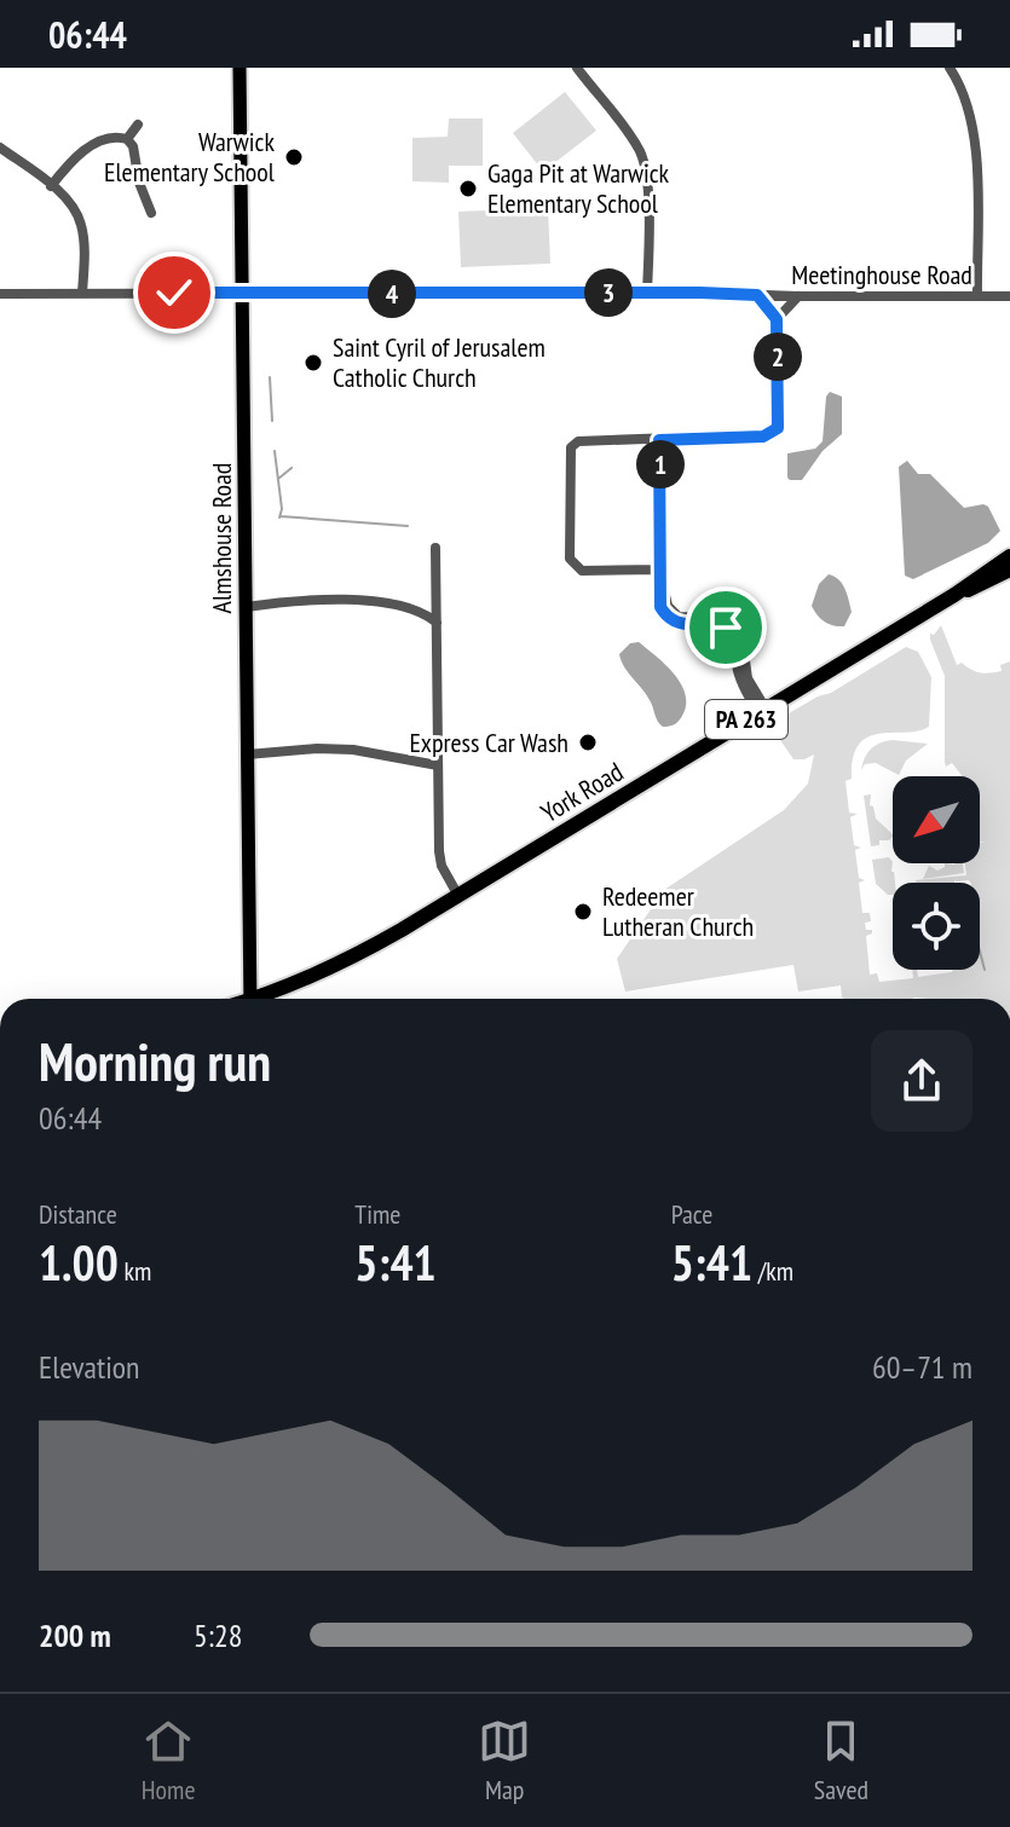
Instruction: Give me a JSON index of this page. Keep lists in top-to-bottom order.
{
  "streets": {
    "highway": ["PA 263", "York Road"],
    "main road": ["Almshouse Road"],
    "street": ["Meetinghouse Road"]
  },
  "crossings": [
    ["Meetinghouse Road", "Almshouse Road"]
  ],
  "places": [
    "Warwick Elementary School",
    "Gaga Pit at Warwick Elementary School",
    "Saint Cyril of Jerusalem Catholic Church",
    "Express Car Wash",
    "Redeemer Lutheran Church"
  ],
  "north": "bottom left",
  "page": {
    "status": "06:44",
    "pins": [
      "3",
      "4",
      "2",
      "1"
    ],
    "heading": ["Morning run", "06:44"],
    "stats": [
      ["Distance", "1.00 km"],
      ["Time", "5:41"],
      ["Pace", "5:41 /km"]
    ],
    "chart": ["Elevation", "60–71 m"],
    "list": [
      {
        "name": "200 m",
        "note": "5:28"
      }
    ],
    "tabs": ["Home", "Map", "Saved"]
  }
}
